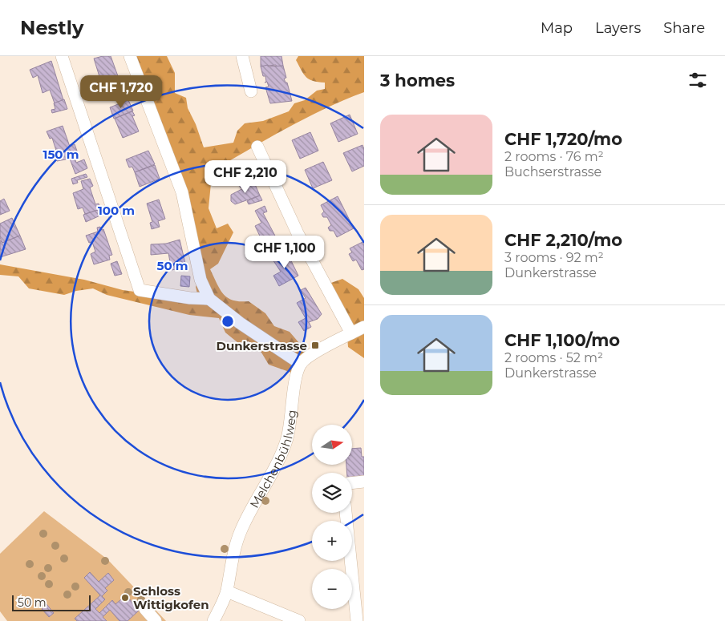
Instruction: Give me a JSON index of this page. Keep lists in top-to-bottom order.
{
  "streets": {
    "street": ["Melchenbühlweg"]
  },
  "places": {
    "transit": ["Dunkerstrasse"],
    "other": ["Schloss Wittigkofen"]
  },
  "scale_bar": "50 m",
  "north": "right",
  "page": {
    "header": "Nestly",
    "nav": ["Map", "Layers", "Share"],
    "heading": "3 homes",
    "price": ["CHF 1,720", "CHF 2,210", "CHF 1,100"],
    "list": [
      {
        "name": "CHF 1,720/mo",
        "note": "2 rooms · 76 m² · Buchserstrasse"
      },
      {
        "name": "CHF 2,210/mo",
        "note": "3 rooms · 92 m² · Dunkerstrasse"
      },
      {
        "name": "CHF 1,100/mo",
        "note": "2 rooms · 52 m² · Dunkerstrasse"
      }
    ],
    "map_buttons": ["+", "−"],
    "scale": "50 m"
  },
  "rings": ["150 m", "100 m", "50 m"]
}
